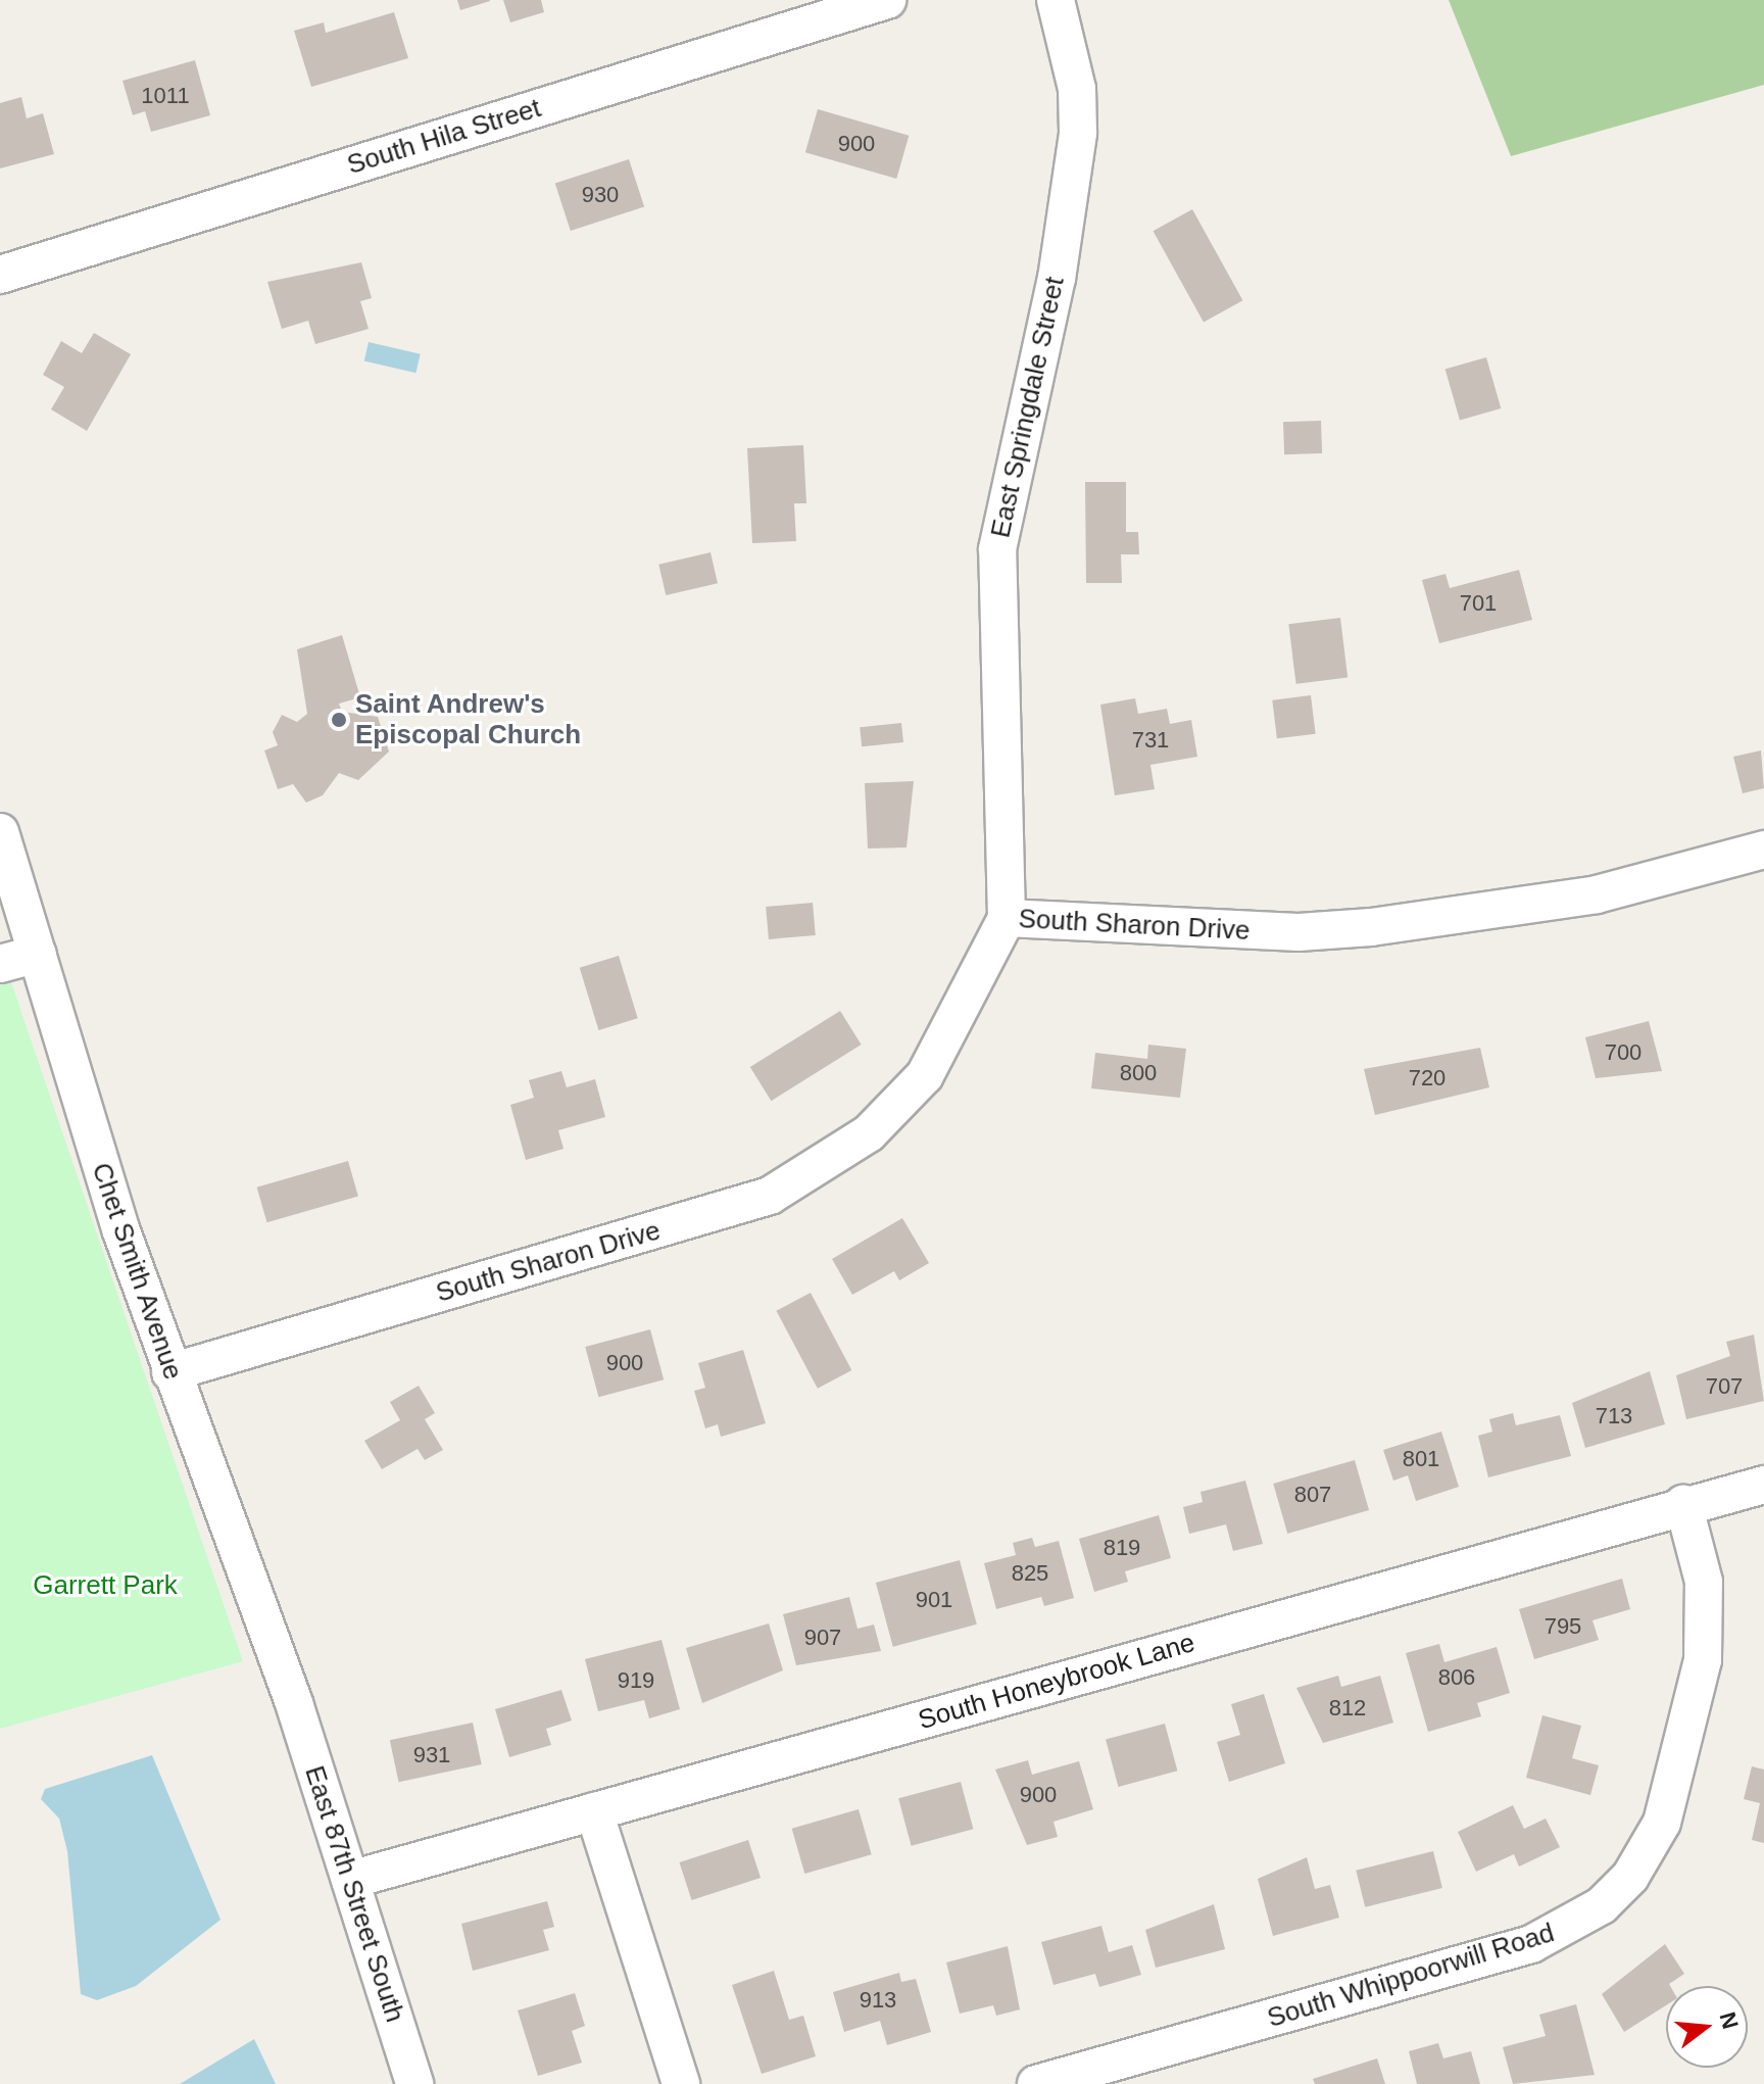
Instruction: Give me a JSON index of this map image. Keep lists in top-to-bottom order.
{
  "streets": {
    "street": [
      "South Hila Street",
      "East Springdale Street",
      "South Sharon Drive",
      "Chet Smith Avenue",
      "South Honeybrook Lane",
      "East 87th Street South",
      "South Whippoorwill Road"
    ]
  },
  "crossings": [
    ["East Springdale Street", "South Sharon Drive"],
    ["South Sharon Drive", "Chet Smith Avenue"],
    ["Chet Smith Avenue", "East 87th Street South"],
    ["South Honeybrook Lane", "East 87th Street South"],
    ["South Honeybrook Lane", "South Whippoorwill Road"]
  ],
  "parks": ["Garrett Park"],
  "places": ["Saint Andrew's Episcopal Church"],
  "house_numbers": [
    "1011",
    "900",
    "930",
    "701",
    "731",
    "700",
    "800",
    "720",
    "900",
    "707",
    "713",
    "801",
    "807",
    "819",
    "825",
    "901",
    "795",
    "907",
    "806",
    "919",
    "812",
    "931",
    "900",
    "913"
  ],
  "north": "right"
}
